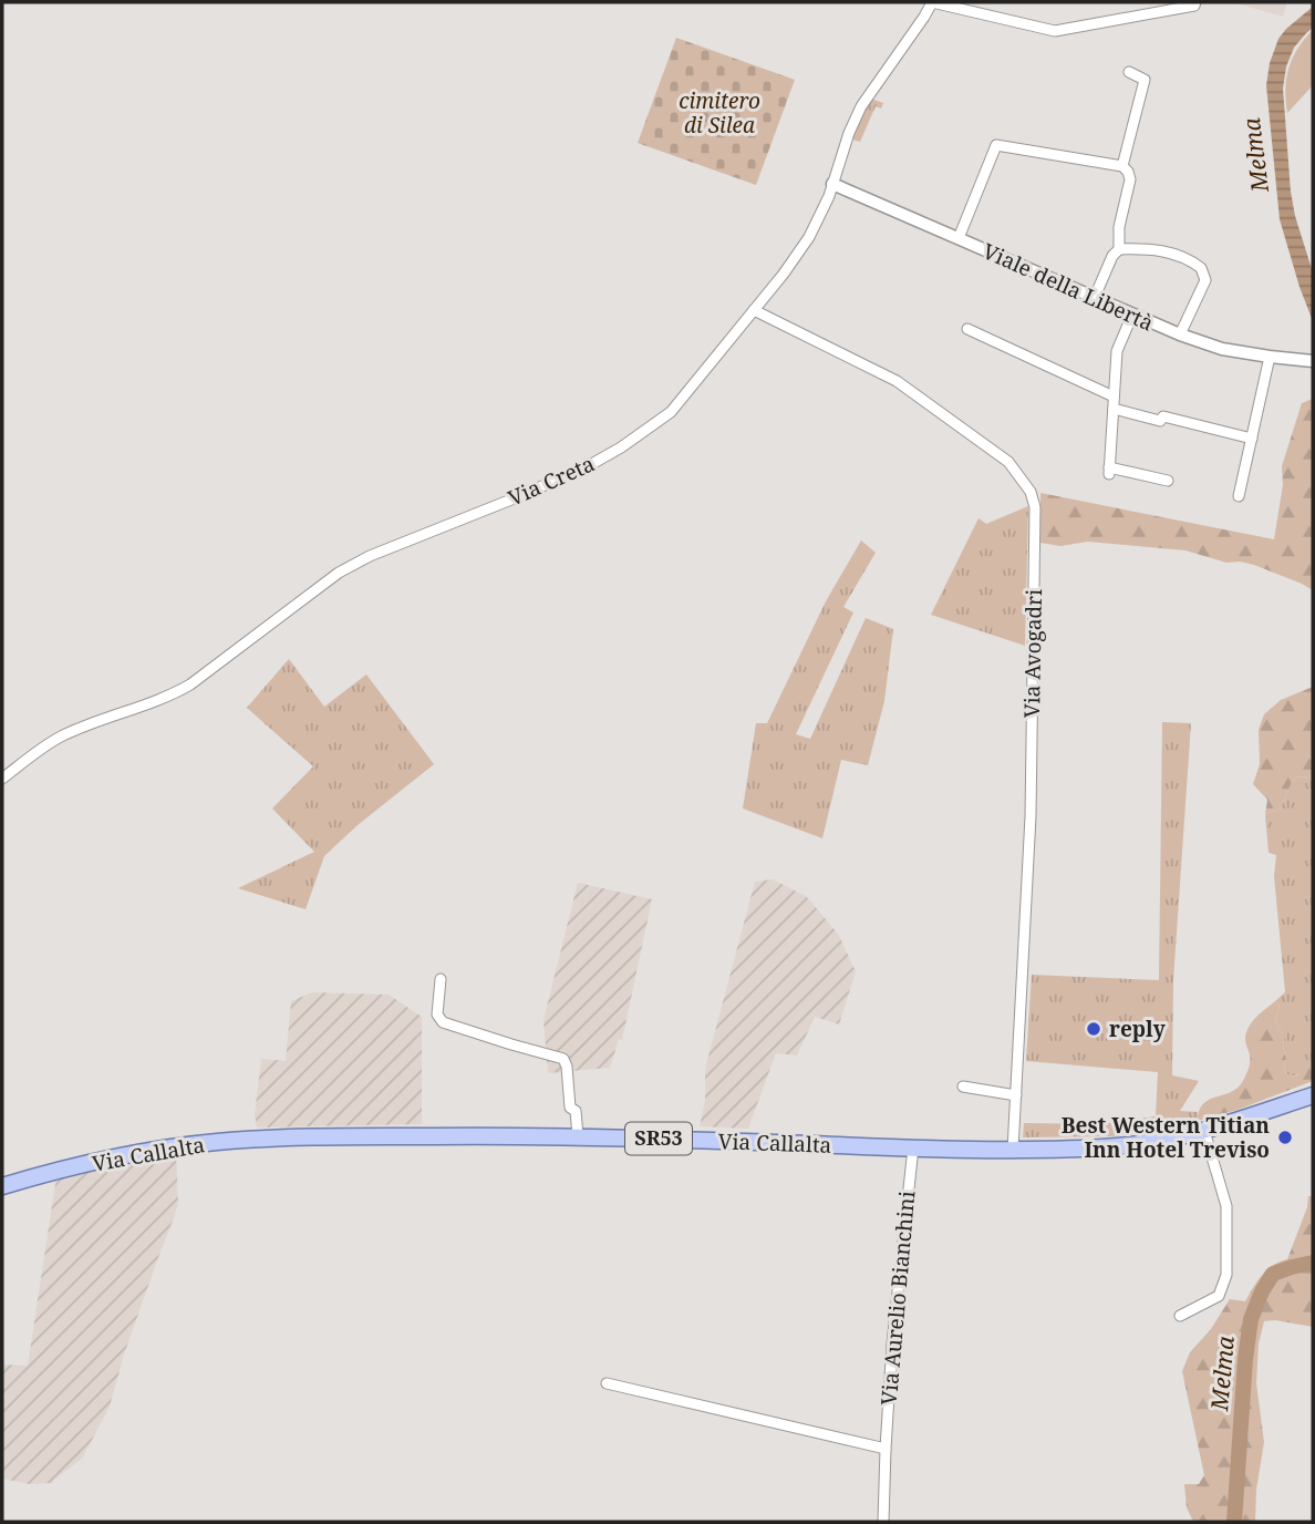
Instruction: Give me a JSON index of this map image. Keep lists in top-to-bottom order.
{
  "streets": {
    "main road": ["SR53", "Via Callalta"],
    "street": [
      "Viale della Libertà",
      "Via Creta",
      "Via Avogadri",
      "Via Aurelio Bianchini"
    ]
  },
  "crossings": [
    ["Viale della Libertà", "Via Creta"],
    ["Via Creta", "Via Avogadri"],
    ["Via Avogadri", "Via Callalta"],
    ["Via Callalta", "Via Aurelio Bianchini"]
  ],
  "water": ["Melma"],
  "parks": ["cimitero di Silea"],
  "places": ["reply", "Best Western Titian Inn Hotel Treviso"]
}
